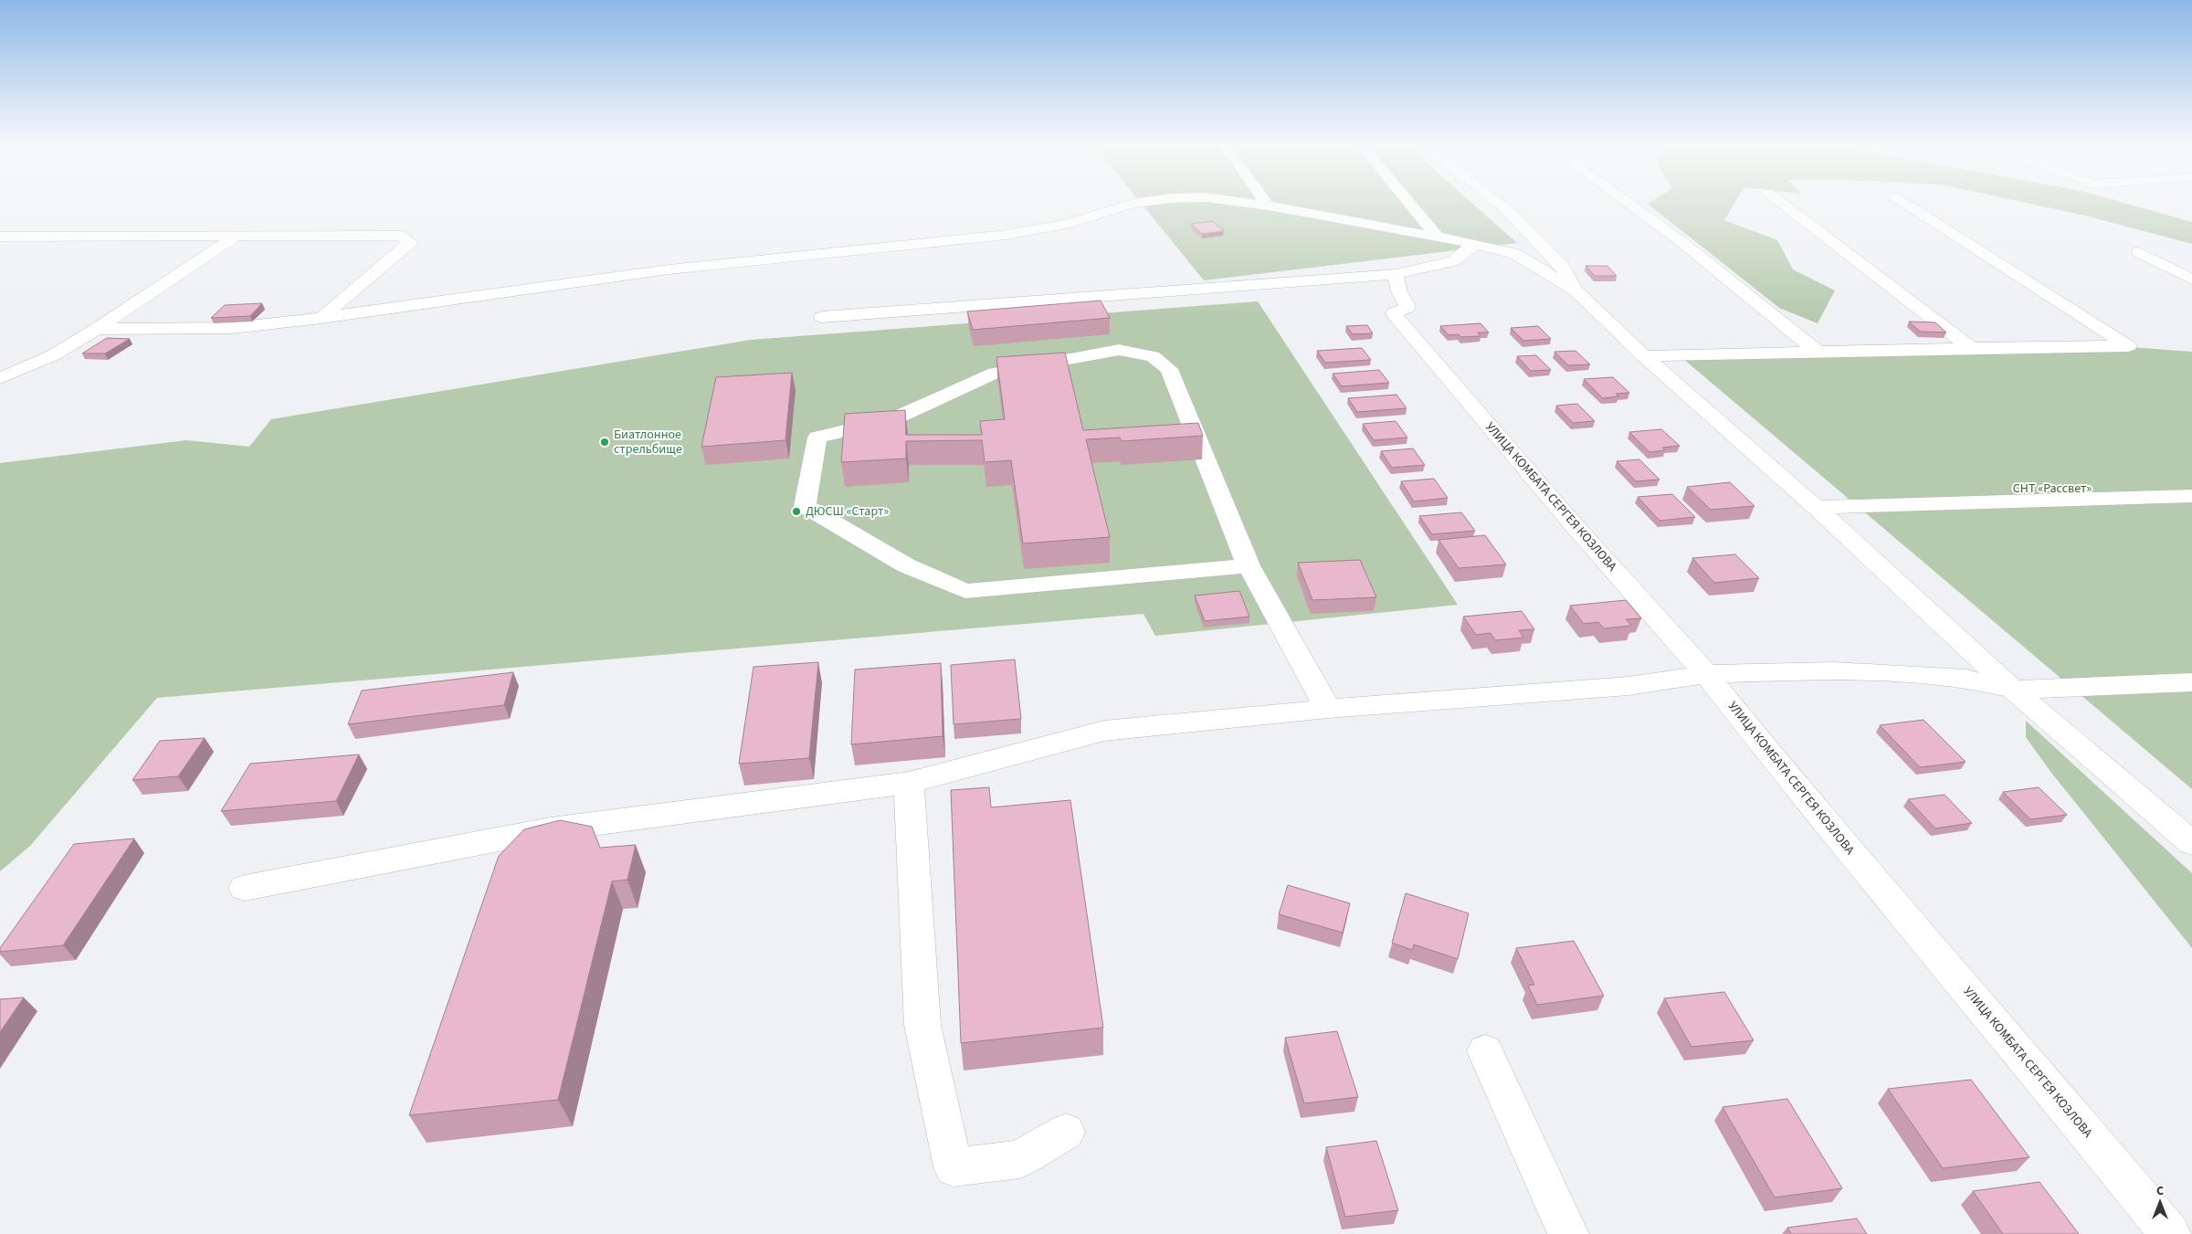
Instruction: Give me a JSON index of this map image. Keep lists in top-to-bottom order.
{
  "streets": {
    "street": ["УЛИЦА КОМБАТА СЕРГЕЯ КОЗЛОВА"]
  },
  "parks": ["СНТ «Рассвет»"],
  "places": ["Биатлонное стрельбище", "ДЮСШ «Старт»"],
  "north": "top"
}
